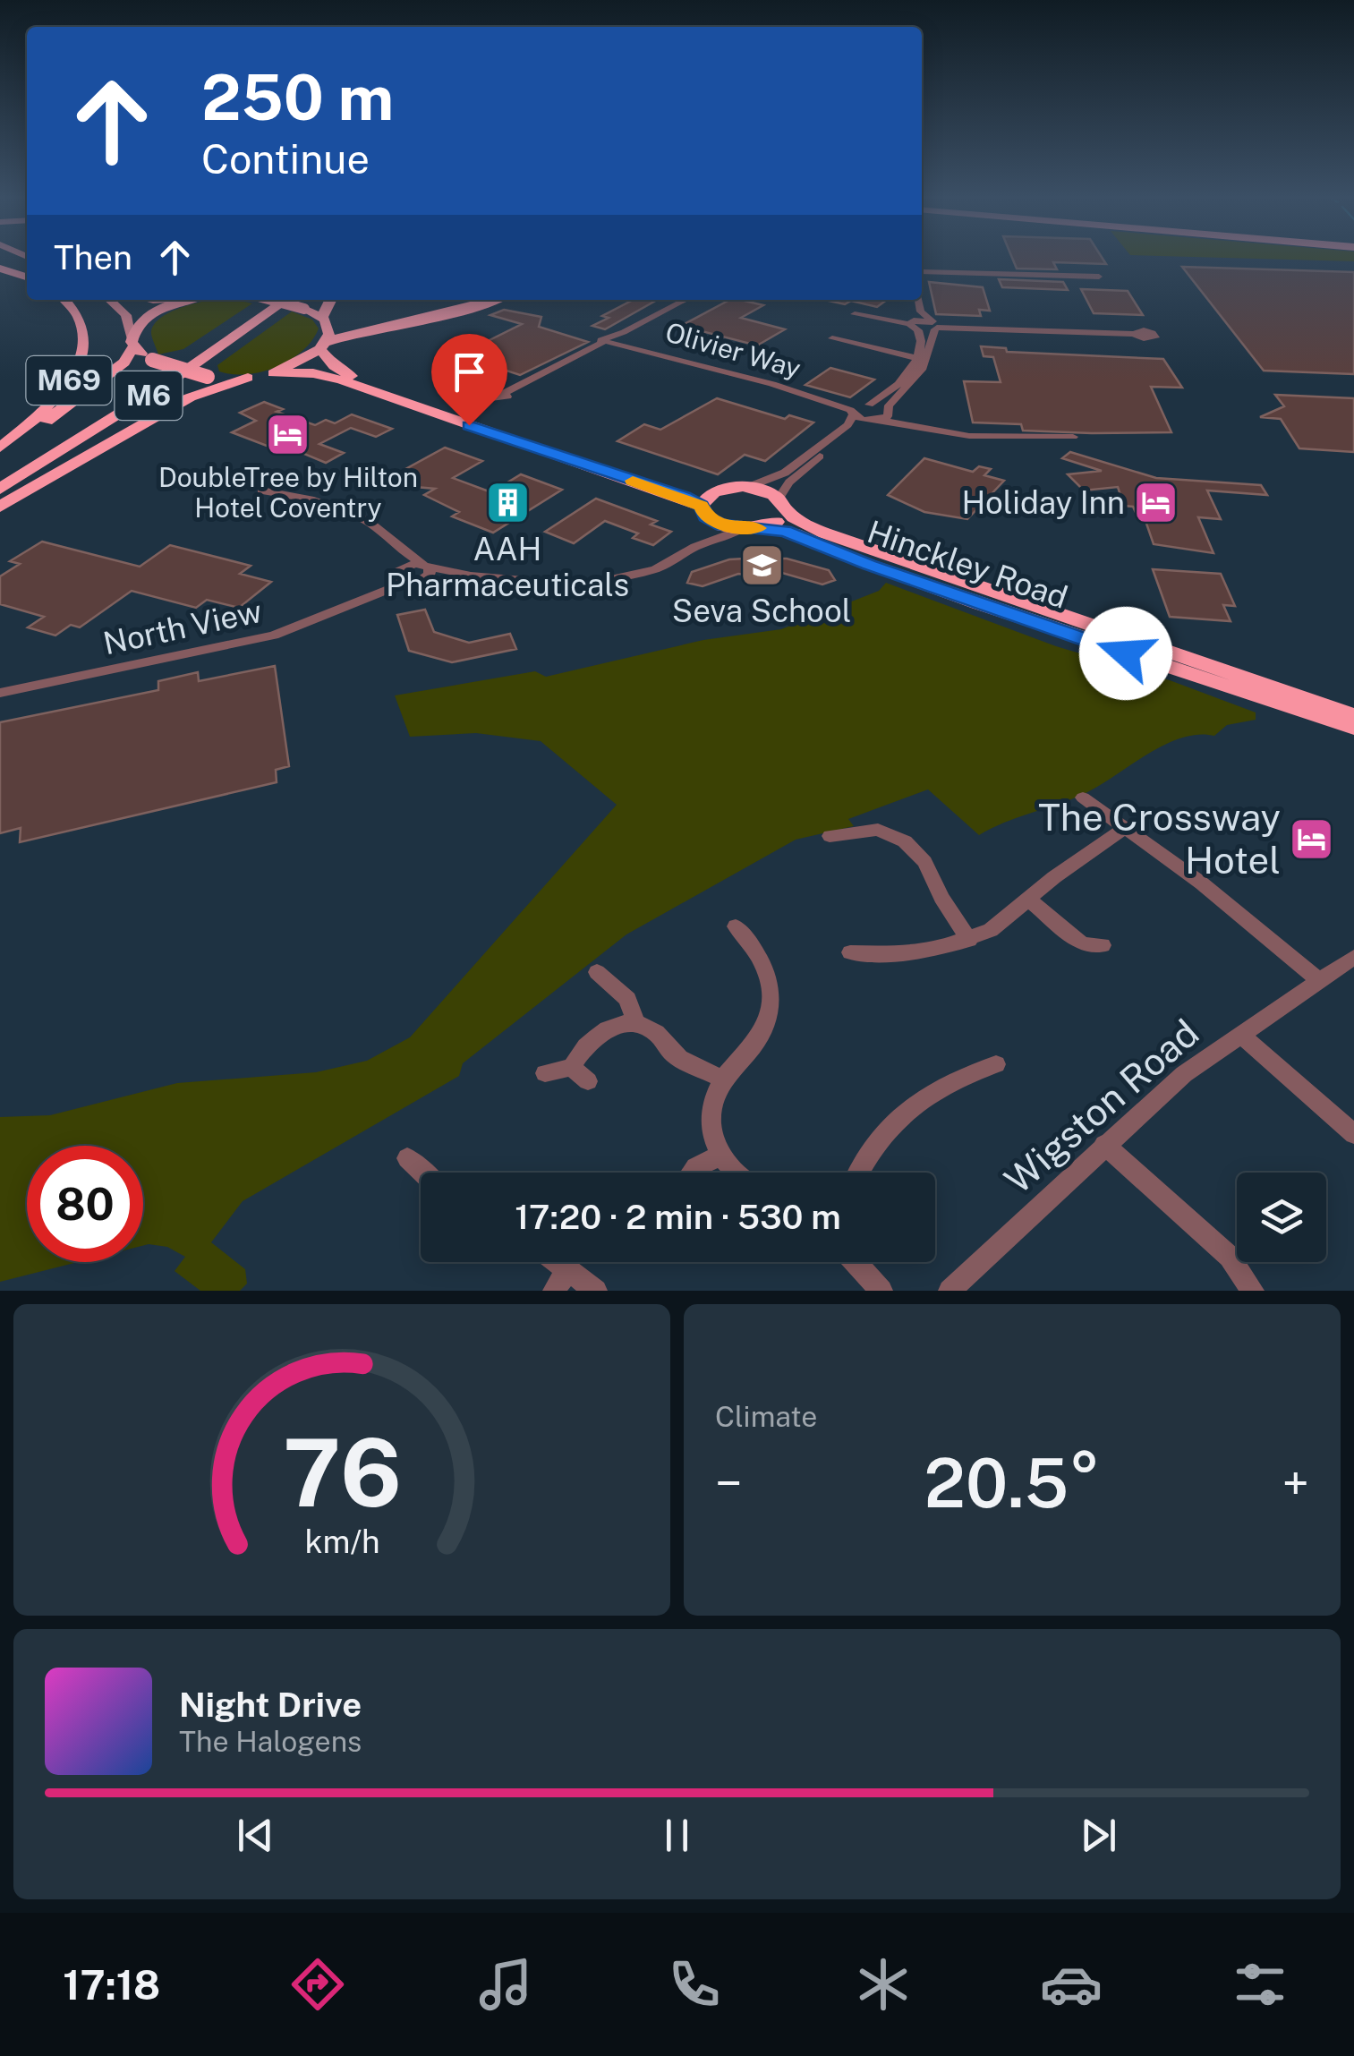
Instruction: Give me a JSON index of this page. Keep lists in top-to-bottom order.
{
  "streets": {
    "highway": ["M69", "M6", "Hinckley Road"],
    "street": ["Olivier Way", "North View", "Wigston Road"]
  },
  "crossings": [
    ["Hinckley Road", "North View"]
  ],
  "places": {
    "hotel": ["DoubleTree by Hilton Hotel Coventry", "Holiday Inn", "The Crossway Hotel"],
    "building": ["AAH Pharmaceuticals"],
    "school or university": ["Seva School"]
  },
  "page": {
    "turn": ["250 m", "Continue"],
    "then": "Then",
    "limit": "80",
    "trip": "17:20 · 2 min · 530 m",
    "tile": "Climate",
    "heat": ["−", "20.5°", "+"],
    "song": ["Night Drive", "The Halogens"],
    "tabs": "17:18",
    "gauge": ["76", "km/h"]
  }
}
